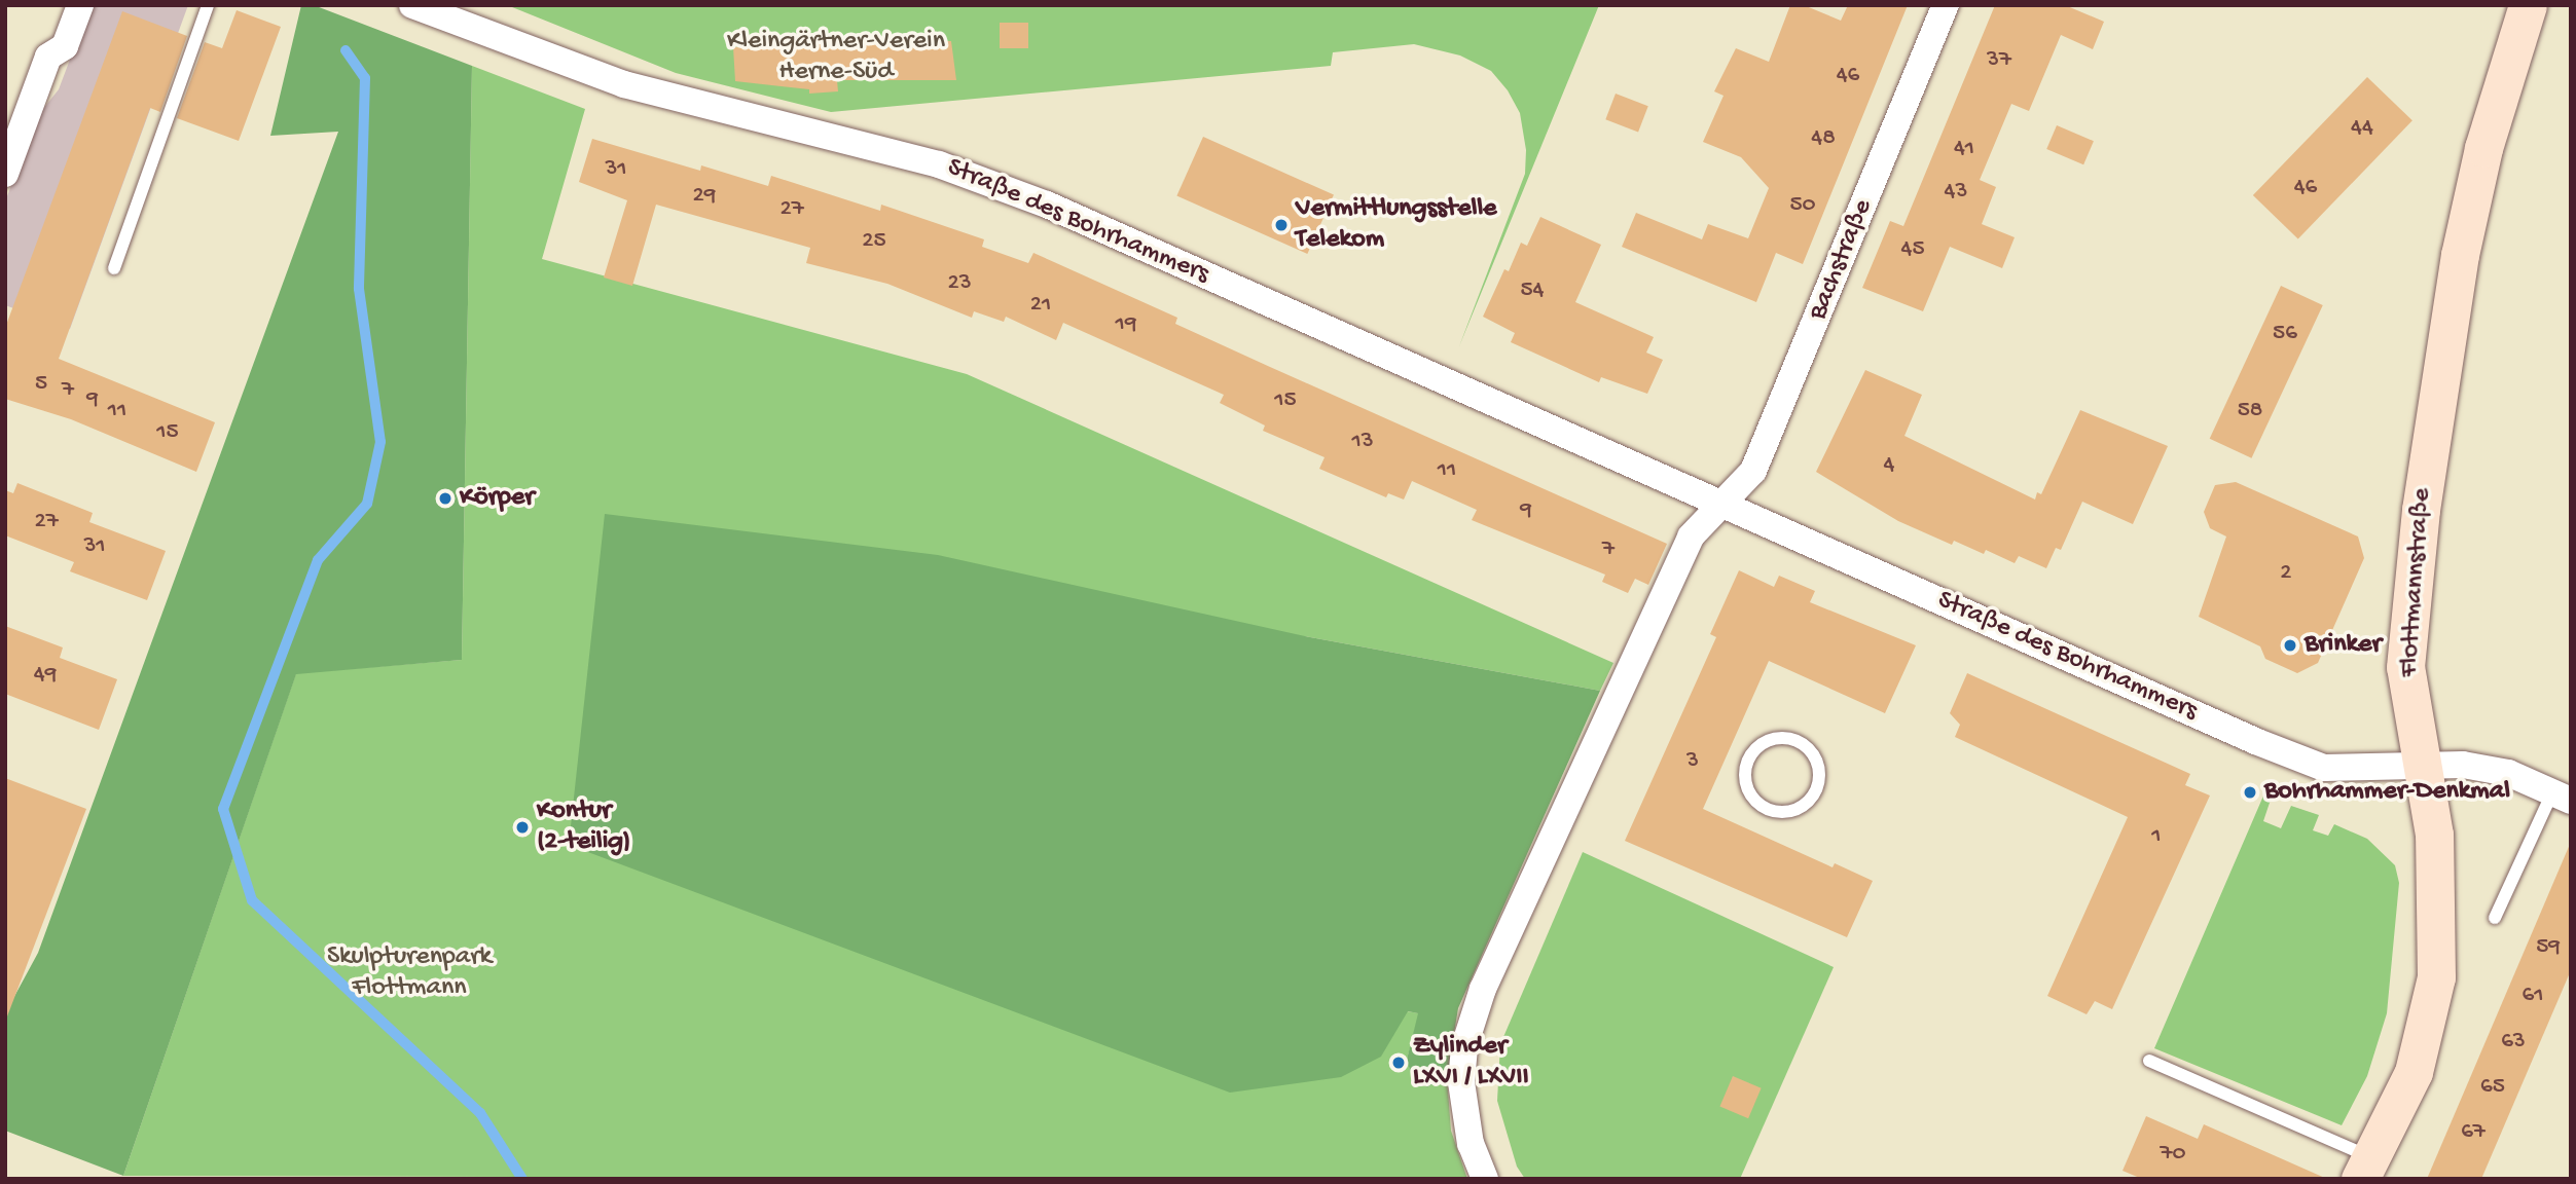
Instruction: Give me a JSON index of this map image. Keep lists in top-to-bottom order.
{
  "streets": {
    "street": ["Straße des Bohrhammers", "Bachstraße", "Flottmannstraße"]
  },
  "crossings": [
    ["Straße des Bohrhammers", "Bachstraße"],
    ["Straße des Bohrhammers", "Flottmannstraße"]
  ],
  "parks": ["Kleingärtner-Verein Herne-Süd", "Skulpturenpark Flottmann"],
  "places": [
    "Vermittlungsstelle Telekom",
    "Körper",
    "Brinker",
    "Bohrhammer-Denkmal",
    "Kontur (2-teilig)",
    "Zylinder LXVI / LXVII"
  ],
  "house_numbers": [
    "37",
    "46",
    "44",
    "48",
    "41",
    "31",
    "46",
    "43",
    "29",
    "50",
    "27",
    "25",
    "45",
    "23",
    "54",
    "21",
    "19",
    "56",
    "5",
    "7",
    "9",
    "15",
    "11",
    "58",
    "15",
    "13",
    "4",
    "11",
    "9",
    "27",
    "31",
    "7",
    "2",
    "49",
    "3",
    "1",
    "59",
    "61",
    "63",
    "65",
    "67",
    "70"
  ]
}
